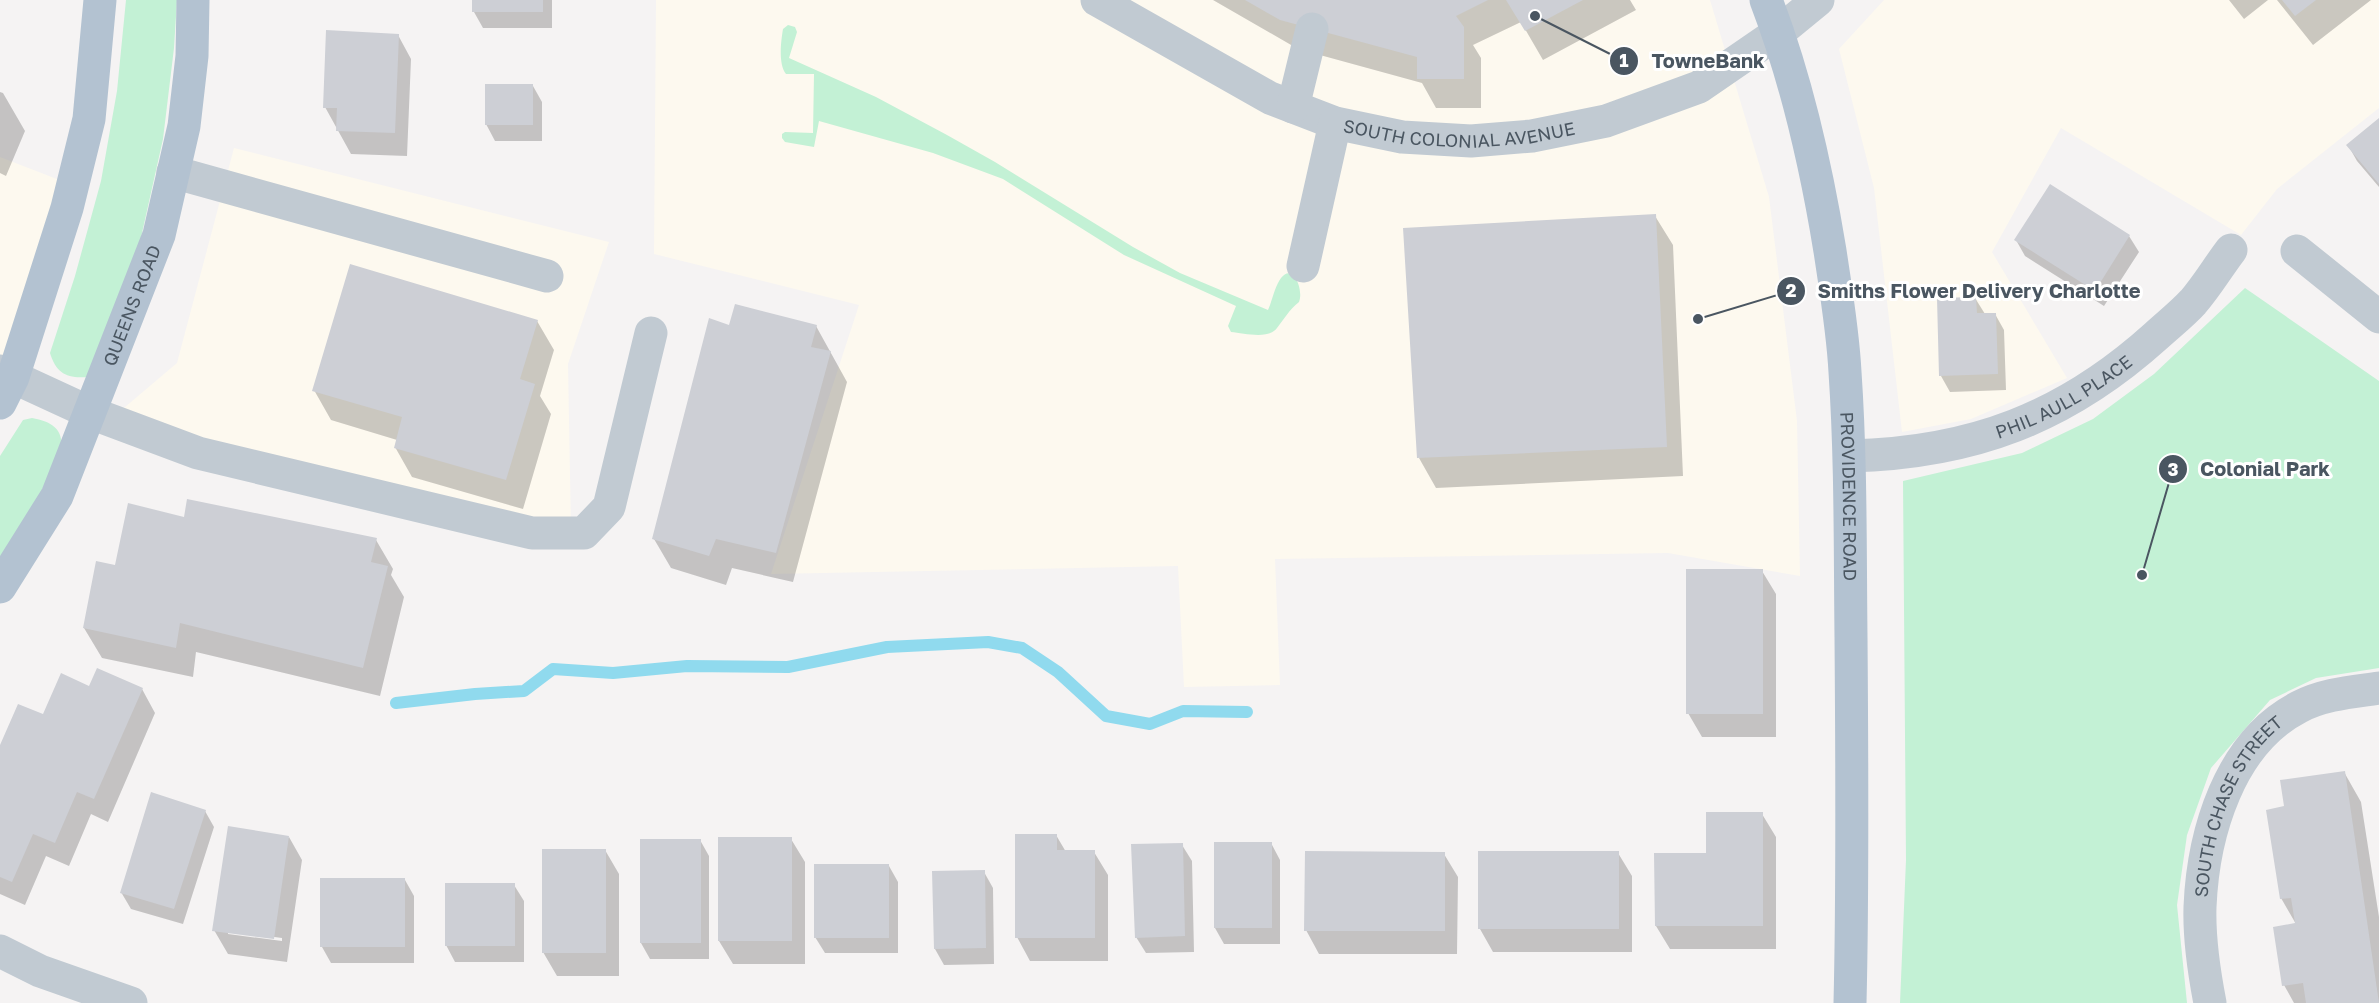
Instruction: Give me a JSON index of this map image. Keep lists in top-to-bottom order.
{
  "streets": {
    "main road": ["QUEENS ROAD", "PROVIDENCE ROAD"],
    "street": ["SOUTH COLONIAL AVENUE", "PHIL AULL PLACE", "SOUTH CHASE STREET"]
  },
  "crossings": [
    ["SOUTH COLONIAL AVENUE", "PROVIDENCE ROAD"],
    ["PHIL AULL PLACE", "PROVIDENCE ROAD"]
  ],
  "places": ["TowneBank", "Smiths Flower Delivery Charlotte", "Colonial Park"]
}
